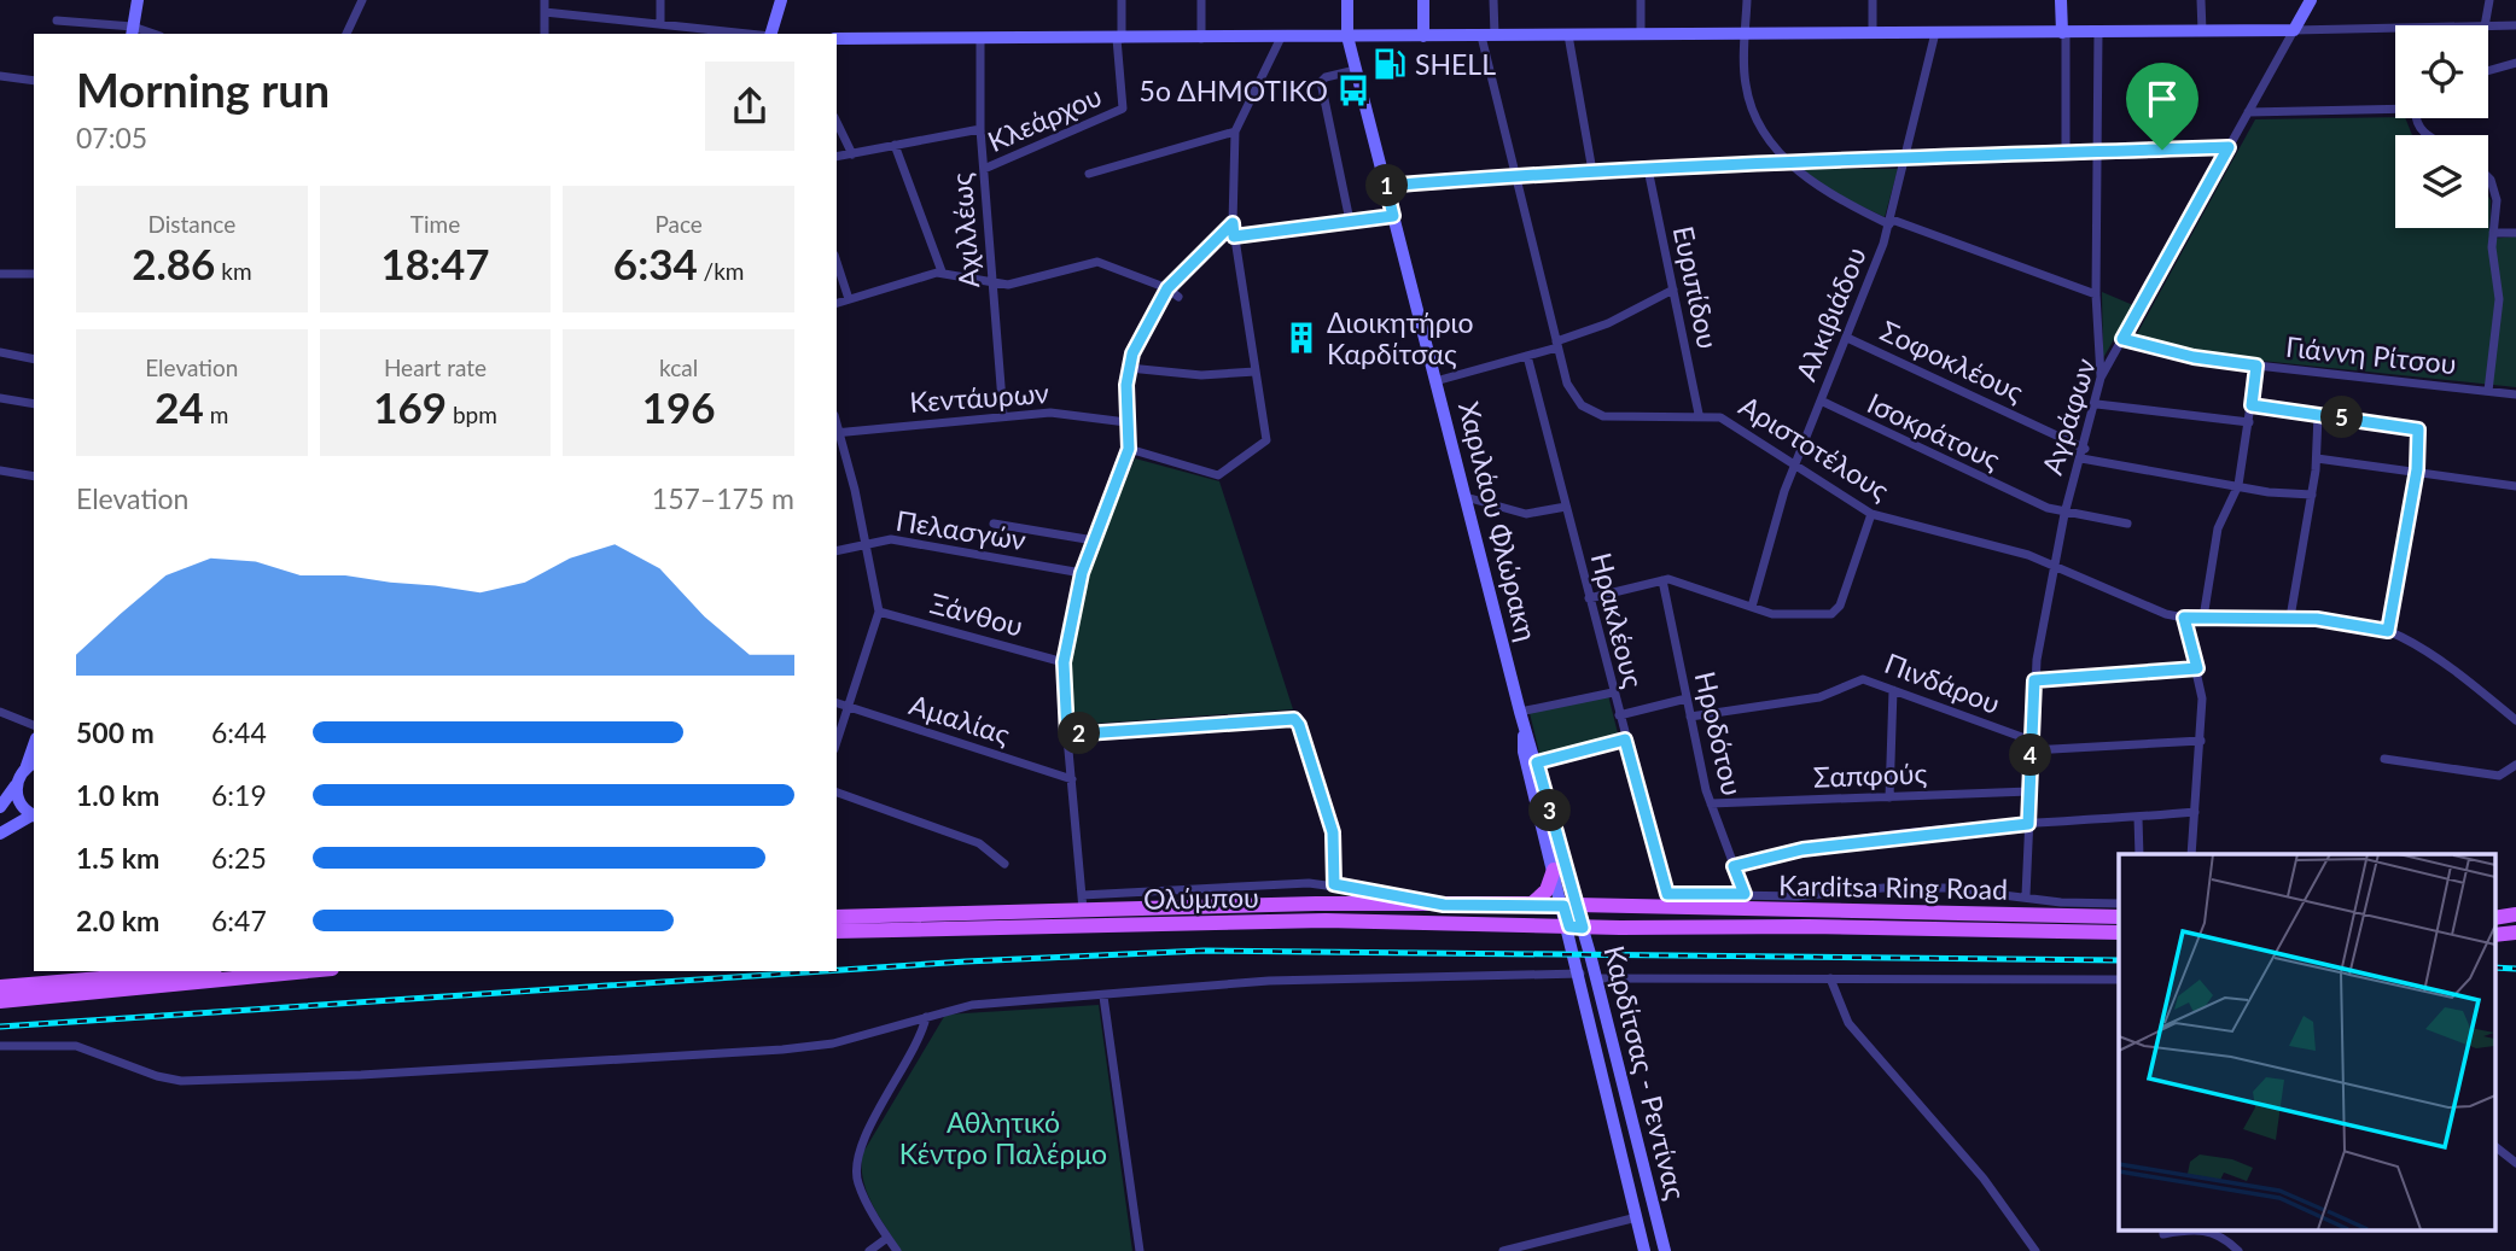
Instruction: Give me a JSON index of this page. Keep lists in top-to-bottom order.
{
  "streets": {
    "main road": [
      "Αγράφων",
      "Χαριλάου Φλώρακη",
      "Karditsa Ring Road",
      "Ολύμπου",
      "Καρδίτσας - Ρεντίνας"
    ],
    "street": [
      "Κλεάρχου",
      "Αχιλλέως",
      "Ευριπίδου",
      "Αλκιβιάδου",
      "Γιάννη Ρίτσου",
      "Σοφοκλέους",
      "Κεντάυρων",
      "Ισοκράτους",
      "Αριστοτέλους",
      "Πελασγών",
      "Ξάνθου",
      "Ηρακλέους",
      "Πινδάρου",
      "Αμαλίας",
      "Ηροδότου",
      "Σαπφούς"
    ]
  },
  "crossings": [
    ["Κλεάρχου", "Αχιλλέως"],
    ["Αχιλλέως", "Κεντάυρων"],
    ["Ευριπίδου", "Αριστοτέλους"],
    ["Αλκιβιάδου", "Σοφοκλέους"],
    ["Αλκιβιάδου", "Ισοκράτους"],
    ["Αλκιβιάδου", "Αριστοτέλους"],
    ["Γιάννη Ρίτσου", "Αγράφων"],
    ["Σοφοκλέους", "Αγράφων"],
    ["Αγράφων", "Ισοκράτους"],
    ["Αγράφων", "Αριστοτέλους"],
    ["Αγράφων", "Πινδάρου"],
    ["Αγράφων", "Σαπφούς"],
    ["Χαριλάου Φλώρακη", "Karditsa Ring Road"],
    ["Χαριλάου Φλώρακη", "Ολύμπου"],
    ["Χαριλάου Φλώρακη", "Καρδίτσας - Ρεντίνας"],
    ["Ηρακλέους", "Ηροδότου"],
    ["Πινδάρου", "Ηροδότου"],
    ["Ηροδότου", "Σαπφούς"],
    ["Karditsa Ring Road", "Ολύμπου"],
    ["Karditsa Ring Road", "Καρδίτσας - Ρεντίνας"],
    ["Ολύμπου", "Καρδίτσας - Ρεντίνας"]
  ],
  "parks": ["Αθλητικό Κέντρο Παλέρμο"],
  "places": {
    "fuel station": ["SHELL"],
    "bus stop": ["5ο ΔΗΜΟΤΙΚΟ"],
    "building": ["Διοικητήριο Καρδίτσας"]
  },
  "page": {
    "heading": ["Morning run", "07:05"],
    "pins": [
      "1",
      "5",
      "2",
      "4",
      "3"
    ],
    "stats": [
      ["Distance", "2.86 km"],
      ["Time", "18:47"],
      ["Pace", "6:34 /km"],
      ["Elevation", "24 m"],
      ["Heart rate", "169 bpm"],
      ["kcal", "196"]
    ],
    "chart": ["Elevation", "157–175 m"],
    "list": [
      {
        "name": "500 m",
        "note": "6:44"
      },
      {
        "name": "1.0 km",
        "note": "6:19"
      },
      {
        "name": "1.5 km",
        "note": "6:25"
      },
      {
        "name": "2.0 km",
        "note": "6:47"
      }
    ]
  }
}
